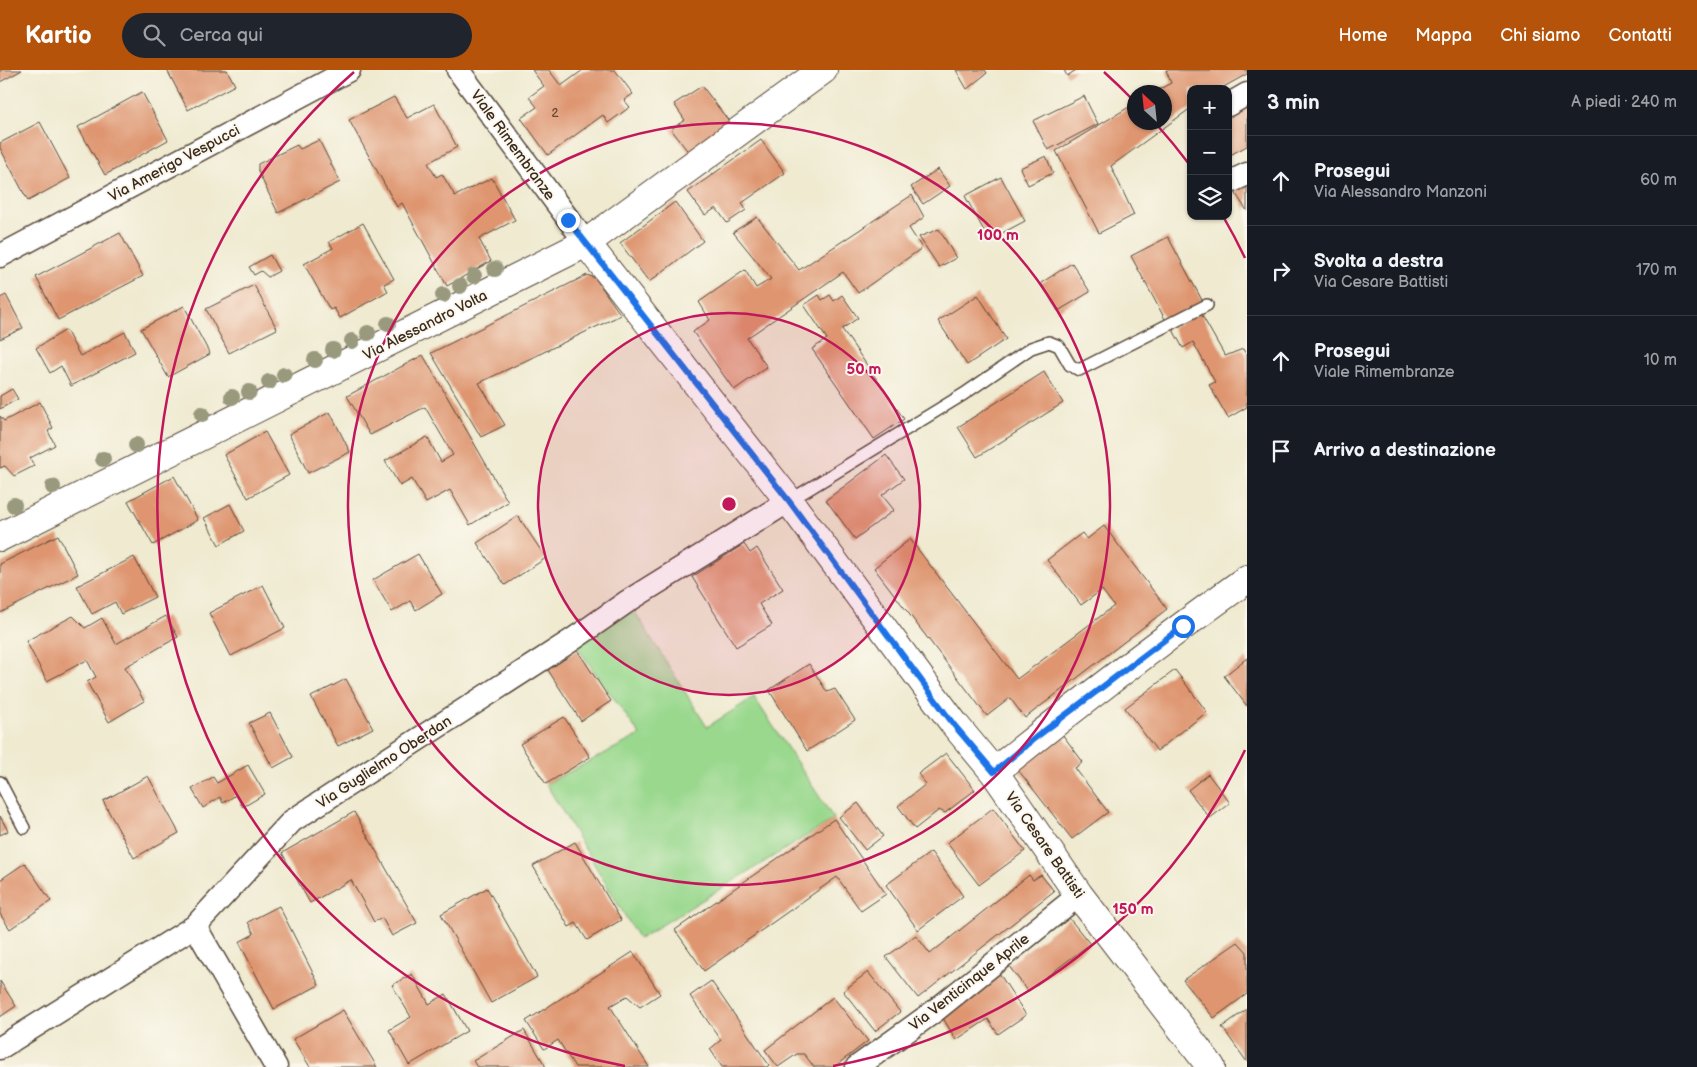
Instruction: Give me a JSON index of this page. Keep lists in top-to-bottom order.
{
  "streets": {
    "street": [
      "Viale Rimembranze",
      "Via Amerigo Vespucci",
      "Via Alessandro Volta",
      "Via Guglielmo Oberdan",
      "Via Cesare Battisti",
      "Via Venticinque Aprile"
    ]
  },
  "crossings": [
    ["Viale Rimembranze", "Via Alessandro Volta"],
    ["Viale Rimembranze", "Via Cesare Battisti"],
    ["Via Alessandro Volta", "Via Cesare Battisti"],
    ["Via Guglielmo Oberdan", "Via Cesare Battisti"],
    ["Via Cesare Battisti", "Via Venticinque Aprile"]
  ],
  "house_numbers": ["2"],
  "north": "top left",
  "page": {
    "header": "Kartio",
    "search": "Cerca qui",
    "nav": [
      "Home",
      "Mappa",
      "Chi siamo",
      "Contatti"
    ],
    "heading": ["3 min", "A piedi · 240 m"],
    "map_buttons": ["+", "−"],
    "list": [
      ["Prosegui", "Via Alessandro Manzoni", "60 m"],
      ["Svolta a destra", "Via Cesare Battisti", "170 m"],
      ["Prosegui", "Viale Rimembranze", "10 m"],
      "Arrivo a destinazione"
    ]
  },
  "rings": ["100 m", "50 m", "150 m"]
}
